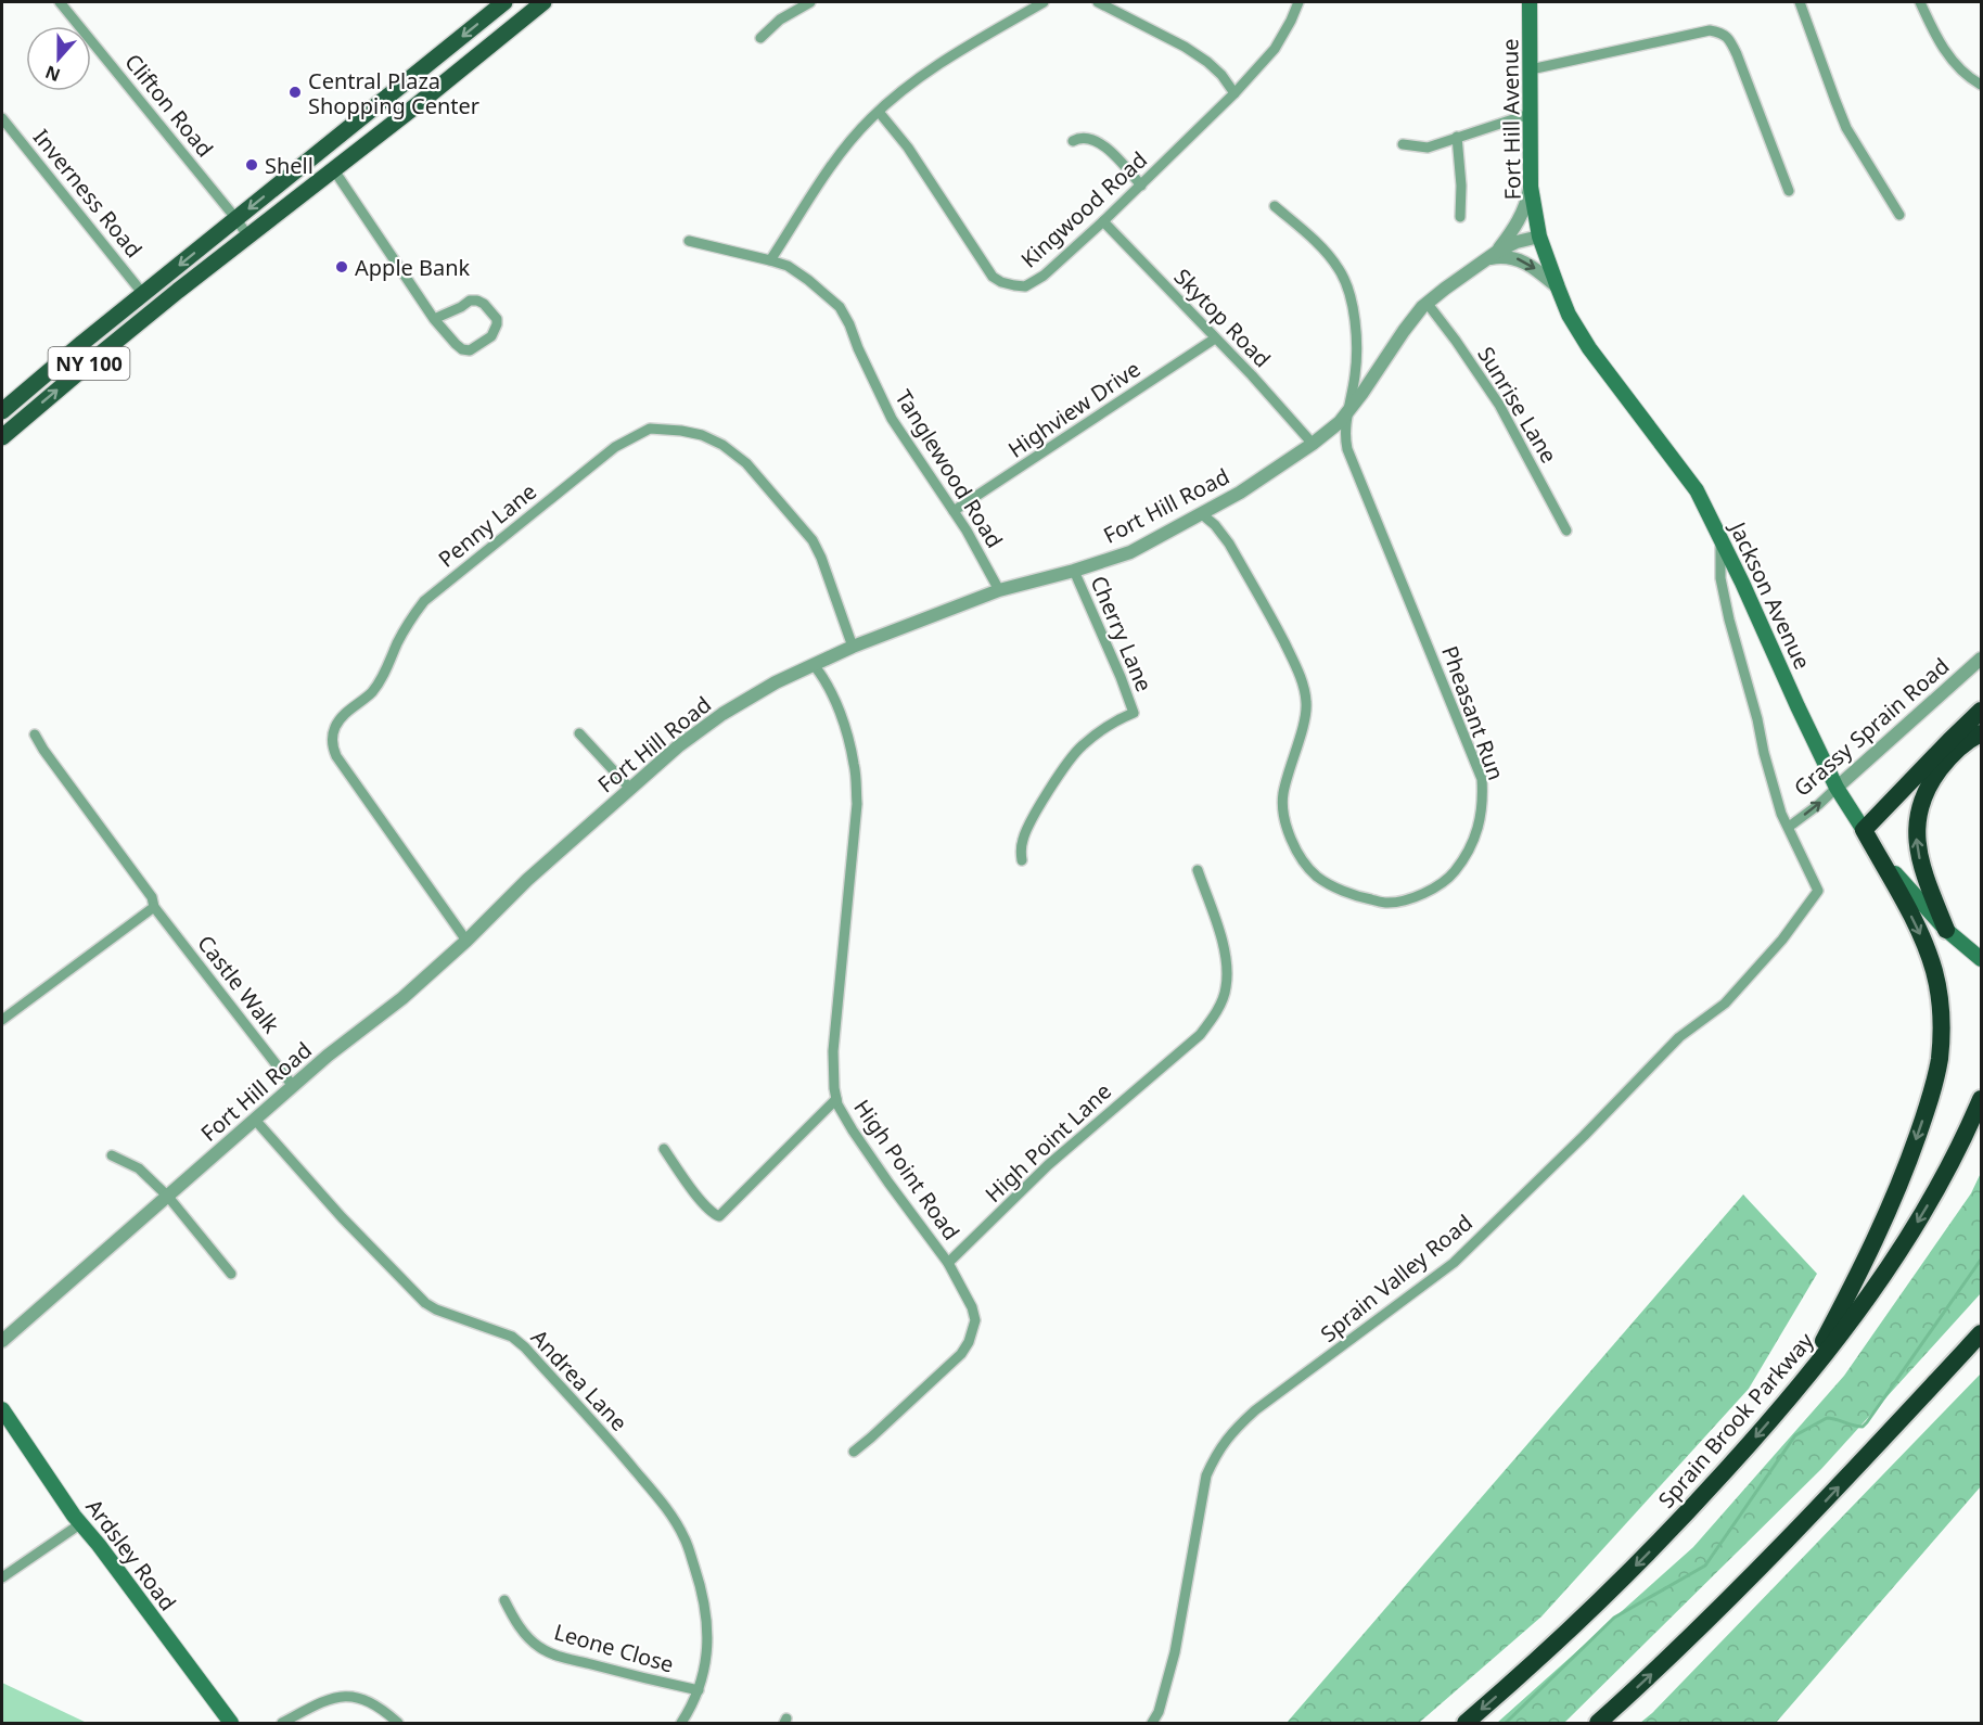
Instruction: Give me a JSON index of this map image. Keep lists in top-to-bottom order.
{
  "streets": {
    "highway": ["Sprain Brook Parkway"],
    "main road": [
      "Fort Hill Avenue",
      "NY 100",
      "Jackson Avenue",
      "Ardsley Road"
    ],
    "street": [
      "Clifton Road",
      "Inverness Road",
      "Kingwood Road",
      "Skytop Road",
      "Sunrise Lane",
      "Highview Drive",
      "Tanglewood Road",
      "Fort Hill Road",
      "Penny Lane",
      "Cherry Lane",
      "Pheasant Run",
      "Grassy Sprain Road",
      "Castle Walk",
      "High Point Lane",
      "High Point Road",
      "Sprain Valley Road",
      "Andrea Lane",
      "Leone Close"
    ]
  },
  "crossings": [
    ["Clifton Road", "NY 100"],
    ["Fort Hill Avenue", "Fort Hill Road"],
    ["Fort Hill Avenue", "Jackson Avenue"],
    ["Inverness Road", "NY 100"],
    ["Kingwood Road", "Skytop Road"],
    ["Skytop Road", "Highview Drive"],
    ["Skytop Road", "Fort Hill Road"],
    ["Sunrise Lane", "Fort Hill Road"],
    ["Highview Drive", "Tanglewood Road"],
    ["Tanglewood Road", "Fort Hill Road"],
    ["Fort Hill Road", "Penny Lane"],
    ["Fort Hill Road", "Jackson Avenue"],
    ["Fort Hill Road", "Cherry Lane"],
    ["Fort Hill Road", "Pheasant Run"],
    ["Fort Hill Road", "Castle Walk"],
    ["Fort Hill Road", "High Point Road"],
    ["Fort Hill Road", "Andrea Lane"],
    ["Jackson Avenue", "Grassy Sprain Road"],
    ["Grassy Sprain Road", "Sprain Valley Road"],
    ["High Point Lane", "High Point Road"],
    ["Andrea Lane", "Leone Close"]
  ],
  "places": ["Central Plaza Shopping Center", "Shell", "Apple Bank"],
  "north": "bottom"
}
